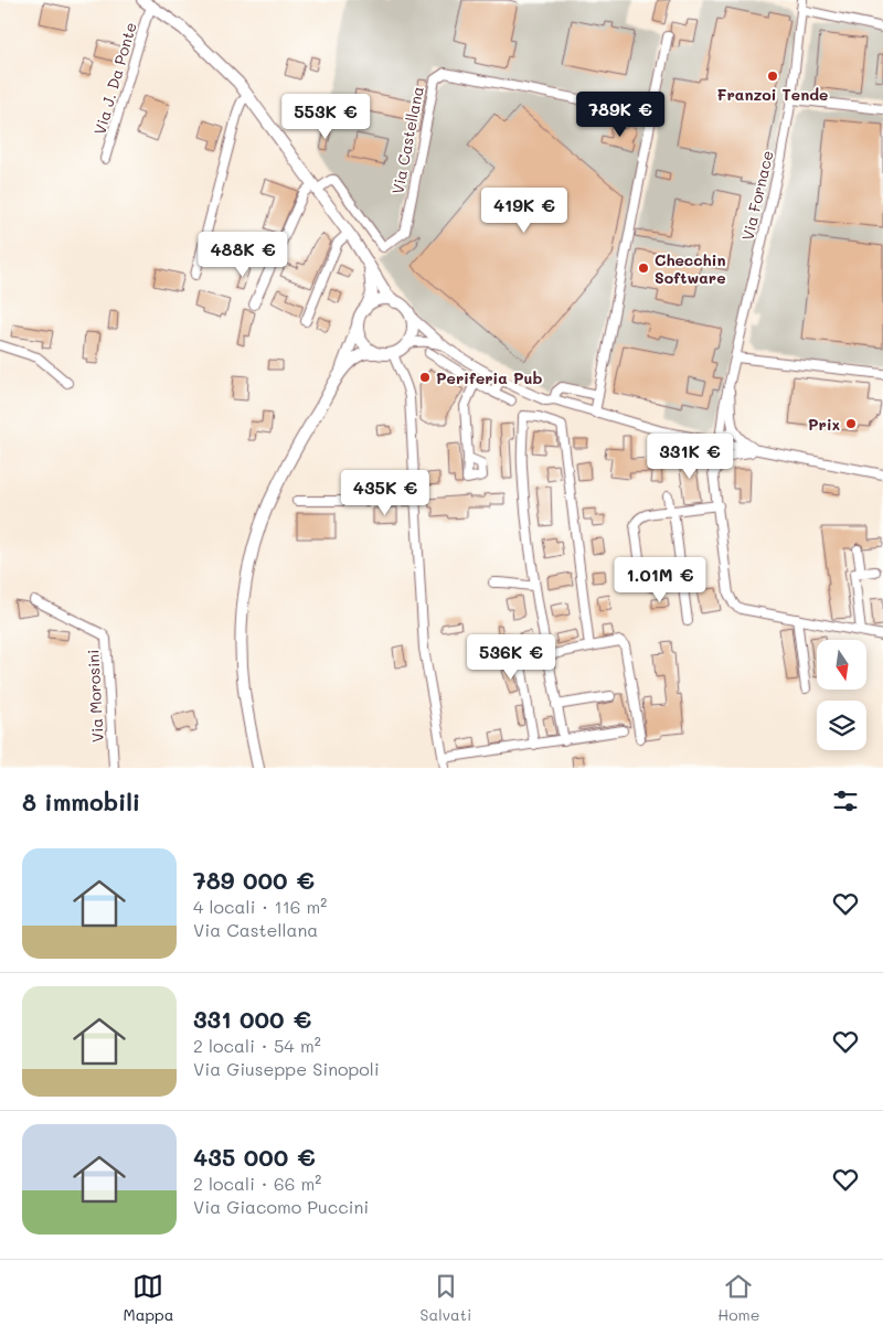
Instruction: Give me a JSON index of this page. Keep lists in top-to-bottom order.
{
  "streets": {
    "street": [
      "Via J. Da Ponte",
      "Via Castellana",
      "Via Fornace",
      "Via Morosini"
    ]
  },
  "places": [
    "Franzoi Tende",
    "Checchin Software",
    "Periferia Pub",
    "Prix"
  ],
  "north": "bottom",
  "page": {
    "price": [
      "789K €",
      "553K €",
      "419K €",
      "488K €",
      "331K €",
      "435K €",
      "1.01M €",
      "536K €"
    ],
    "heading": "8 immobili",
    "list": [
      {
        "name": "789 000 €",
        "note": "4 locali · 116 m² · Via Castellana"
      },
      {
        "name": "331 000 €",
        "note": "2 locali · 54 m² · Via Giuseppe Sinopoli"
      },
      {
        "name": "435 000 €",
        "note": "2 locali · 66 m² · Via Giacomo Puccini"
      }
    ],
    "tabs": ["Mappa", "Salvati", "Home"]
  }
}
